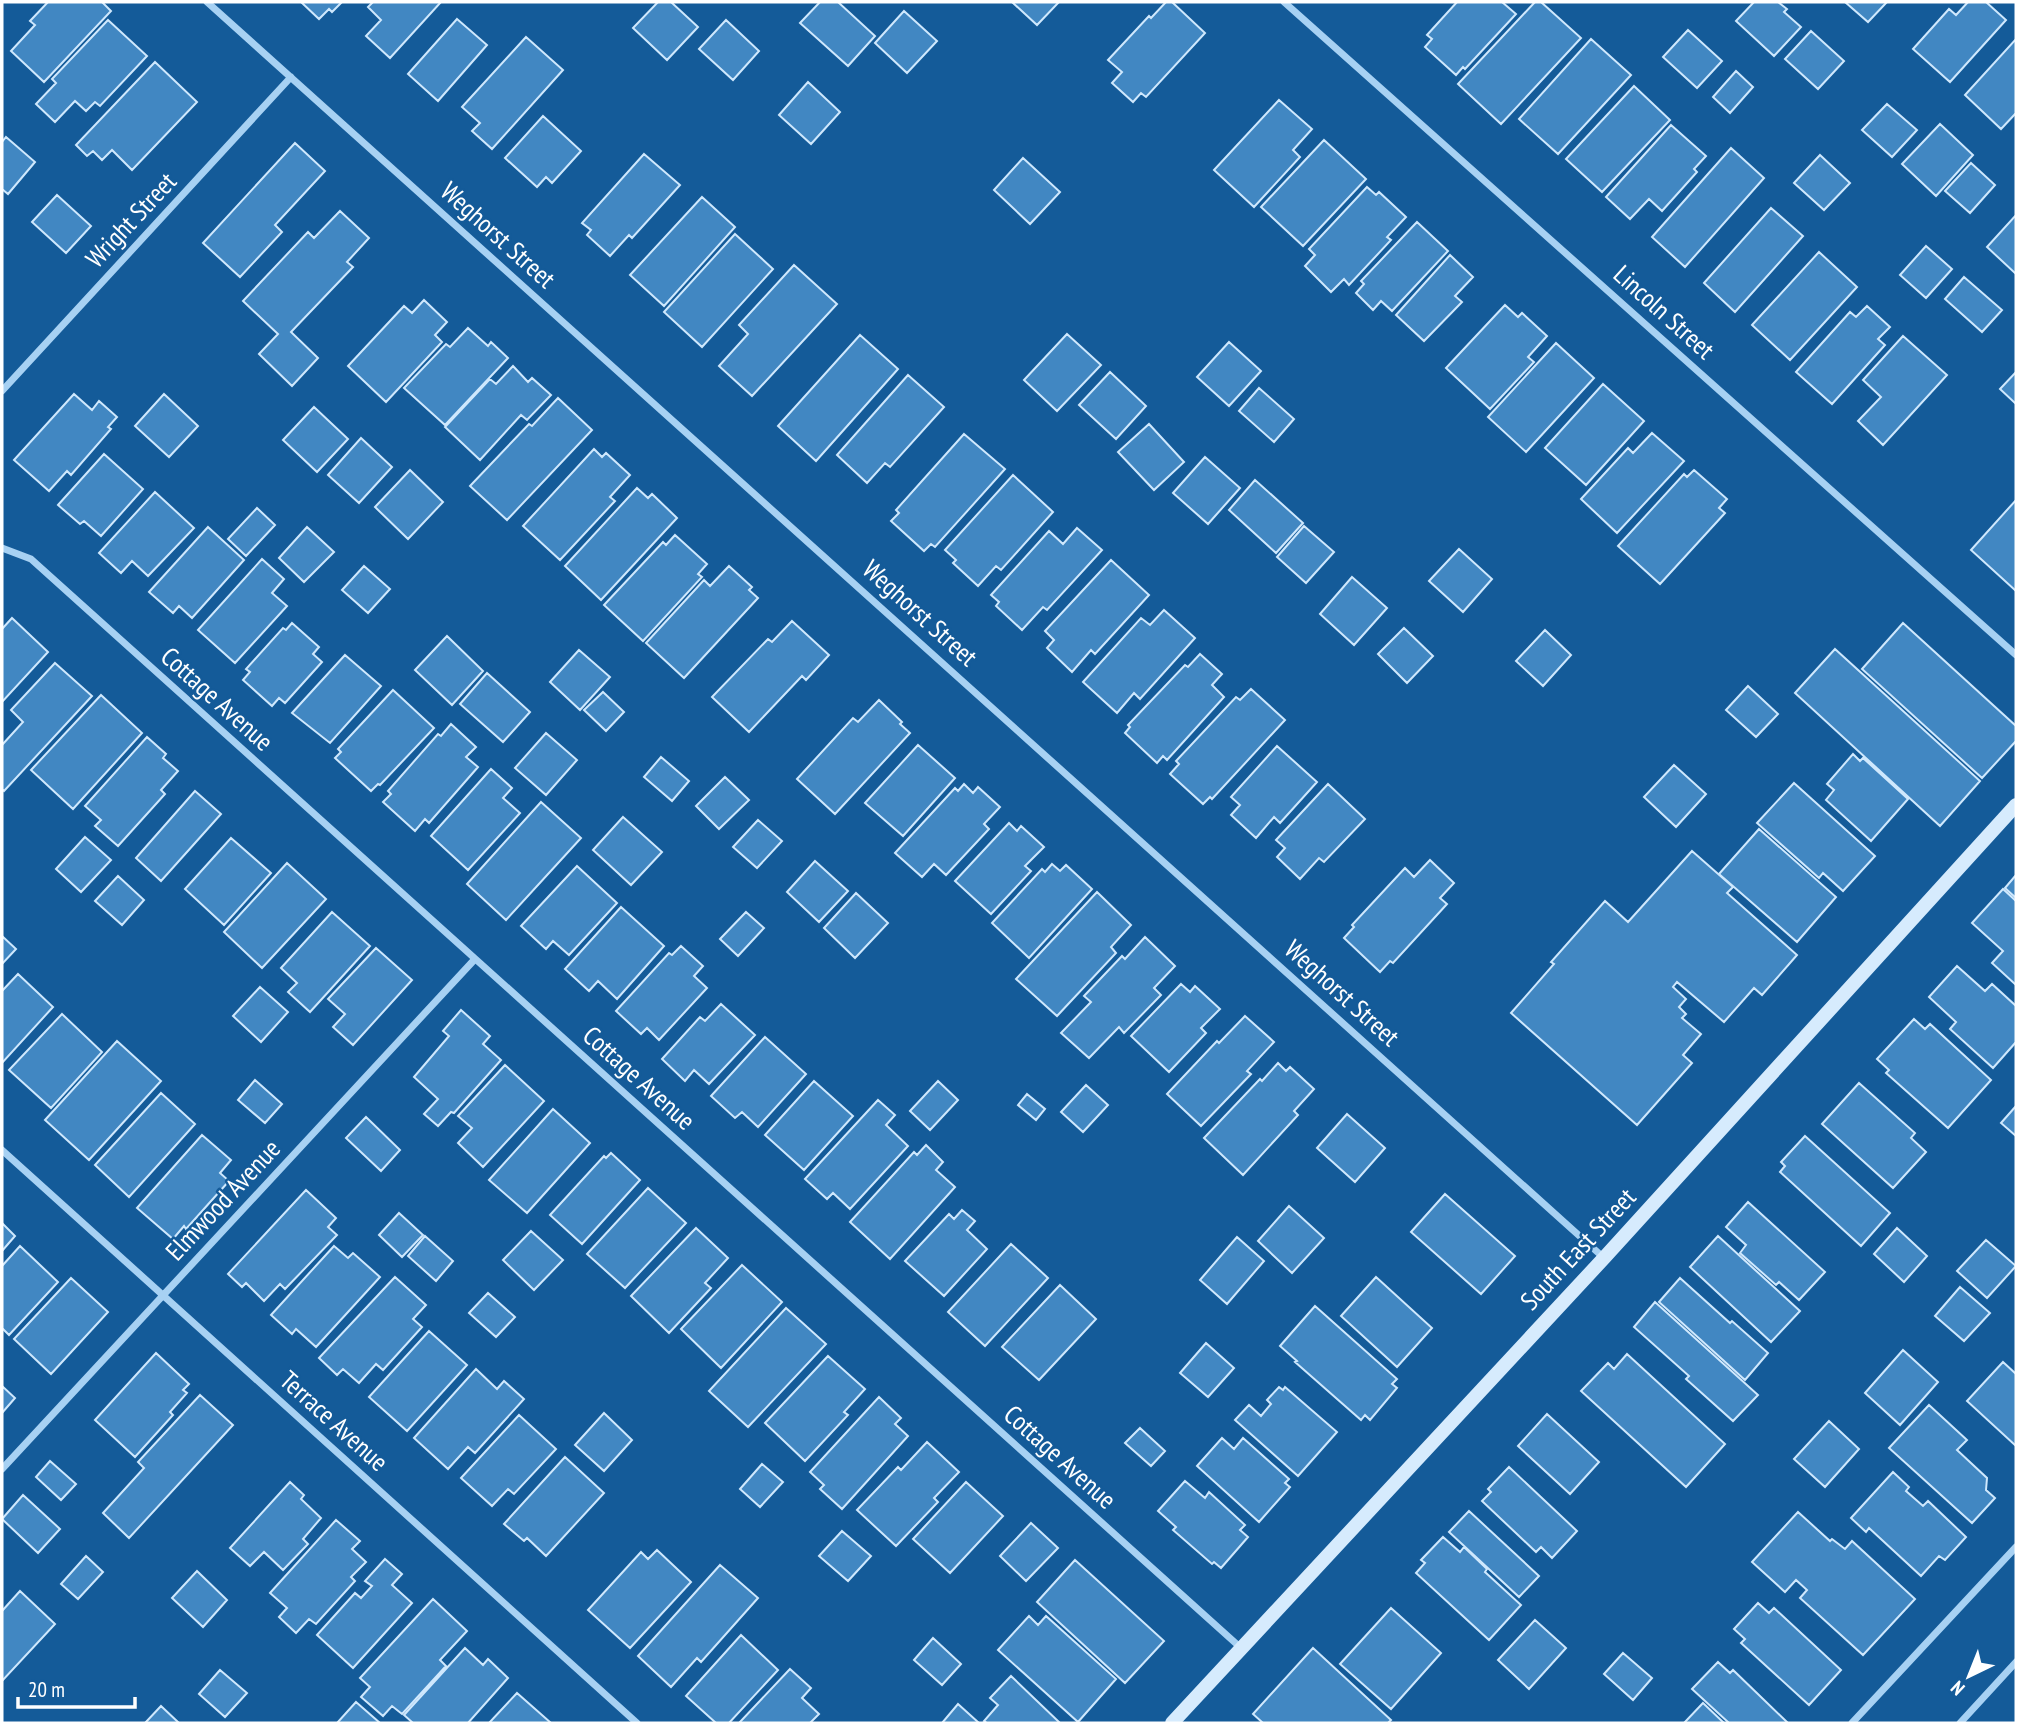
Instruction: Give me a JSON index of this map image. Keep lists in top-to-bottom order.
{
  "streets": {
    "main road": ["South East Street"],
    "street": [
      "Wright Street",
      "Weghorst Street",
      "Lincoln Street",
      "Cottage Avenue",
      "Elmwood Avenue",
      "Terrace Avenue"
    ]
  },
  "crossings": [
    ["Wright Street", "Weghorst Street"],
    ["Weghorst Street", "South East Street"],
    ["Cottage Avenue", "Elmwood Avenue"],
    ["Cottage Avenue", "South East Street"],
    ["Elmwood Avenue", "Terrace Avenue"]
  ],
  "scale_bar": "20 m",
  "north": "bottom left"
}
